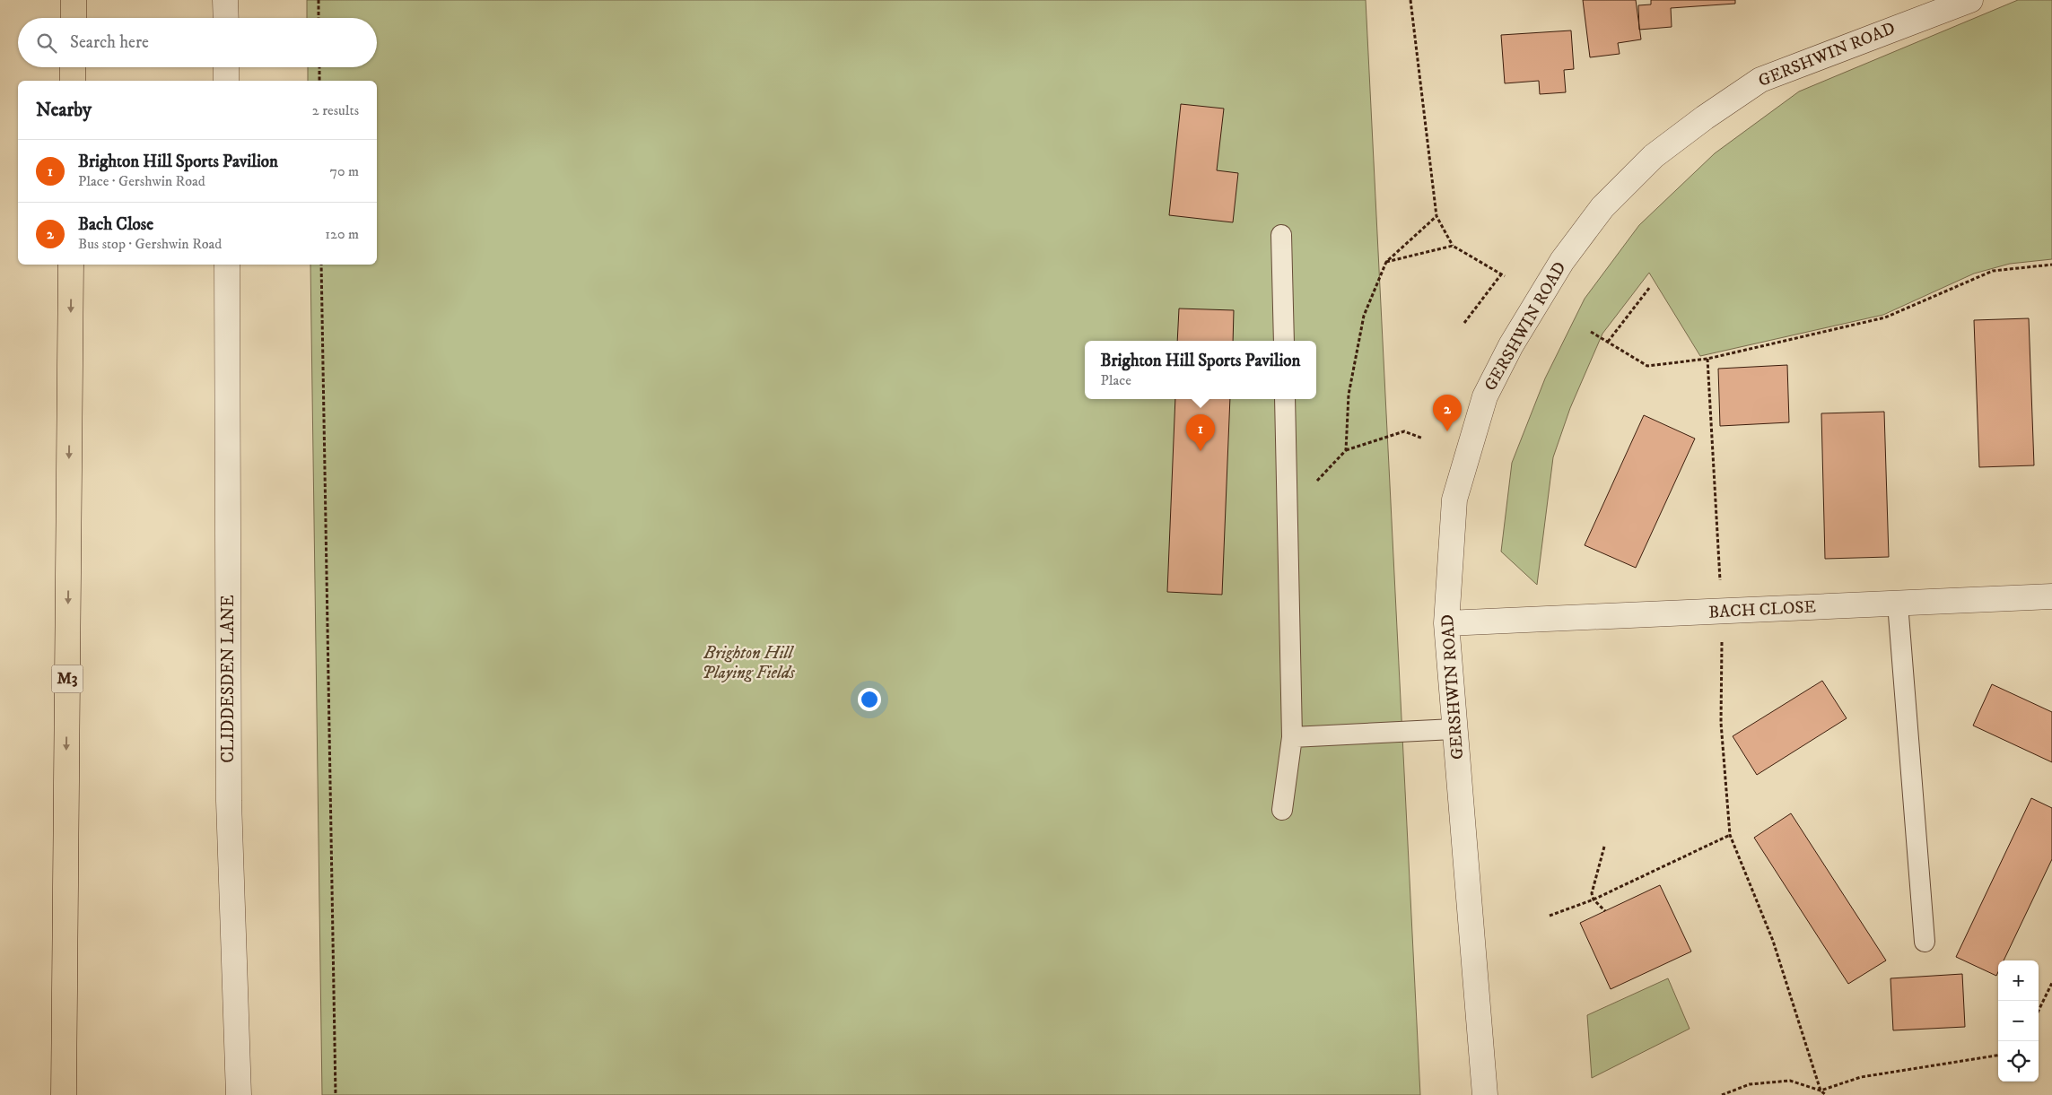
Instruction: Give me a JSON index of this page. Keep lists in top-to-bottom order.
{
  "streets": {
    "highway": ["M3"],
    "street": ["GERSHWIN ROAD", "BACH CLOSE", "CLIDDESDEN LANE"]
  },
  "crossings": [
    ["GERSHWIN ROAD", "BACH CLOSE"]
  ],
  "parks": ["Brighton Hill Playing Fields"],
  "page": {
    "search": "Search here",
    "heading": ["Nearby", "2 results"],
    "list": [
      {
        "mark": "1",
        "name": "Brighton Hill Sports Pavilion",
        "note": "Place · Gershwin Road",
        "value": "70 m"
      },
      {
        "mark": "2",
        "name": "Bach Close",
        "note": "Bus stop · Gershwin Road",
        "value": "120 m"
      }
    ],
    "popup": ["Brighton Hill Sports Pavilion", "Place"],
    "pins": ["2", "1"],
    "map_buttons": ["+", "−"]
  }
}
